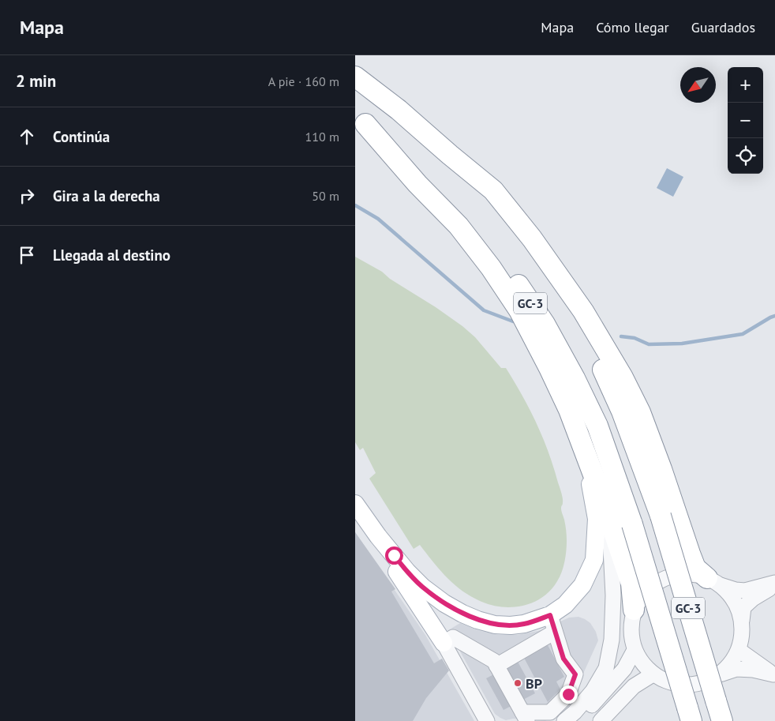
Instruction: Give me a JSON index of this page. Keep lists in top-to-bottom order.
{
  "streets": {
    "highway": ["GC-3"]
  },
  "places": ["BP"],
  "north": "bottom left",
  "page": {
    "header": "Mapa",
    "nav": ["Mapa", "Cómo llegar", "Guardados"],
    "heading": ["2 min", "A pie · 160 m"],
    "map_buttons": ["+", "−"],
    "list": [
      ["Continúa", "110 m"],
      ["Gira a la derecha", "50 m"],
      "Llegada al destino"
    ]
  }
}
